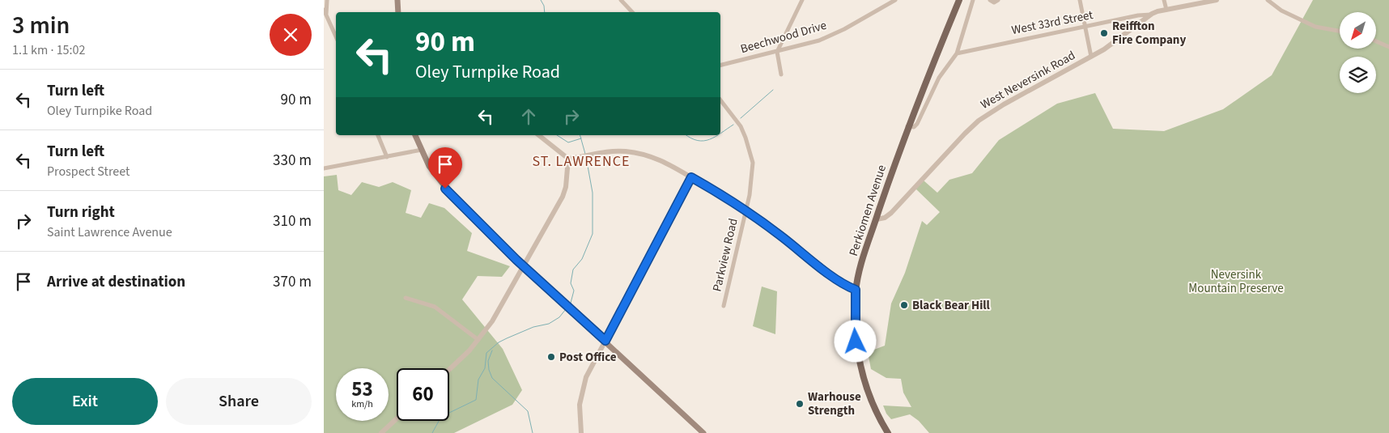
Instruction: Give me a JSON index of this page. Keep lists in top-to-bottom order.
{
  "streets": {
    "main road": ["Perkiomen Avenue"],
    "street": [
      "West 33rd Street",
      "Beechwood Drive",
      "West Neversink Road",
      "Parkview Road"
    ]
  },
  "crossings": [
    ["West 33rd Street", "West Neversink Road"],
    ["West Neversink Road", "Perkiomen Avenue"]
  ],
  "districts": ["ST. LAWRENCE"],
  "parks": ["Neversink Mountain Preserve"],
  "places": [
    "Reiffton Fire Company",
    "Black Bear Hill",
    "Post Office",
    "Warhouse Strength"
  ],
  "north": "bottom left",
  "page": {
    "heading": ["3 min", "1.1 km · 15:02"],
    "turn": ["90 m", "Oley Turnpike Road"],
    "list": [
      {
        "name": "Turn left",
        "note": "Oley Turnpike Road",
        "value": "90 m"
      },
      {
        "name": "Turn left",
        "note": "Prospect Street",
        "value": "330 m"
      },
      {
        "name": "Turn right",
        "note": "Saint Lawrence Avenue",
        "value": "310 m"
      },
      {
        "name": "Arrive at destination",
        "value": "370 m"
      }
    ],
    "speed": "53 km/h",
    "limit": "60",
    "buttons": ["Exit", "Share"]
  }
}
